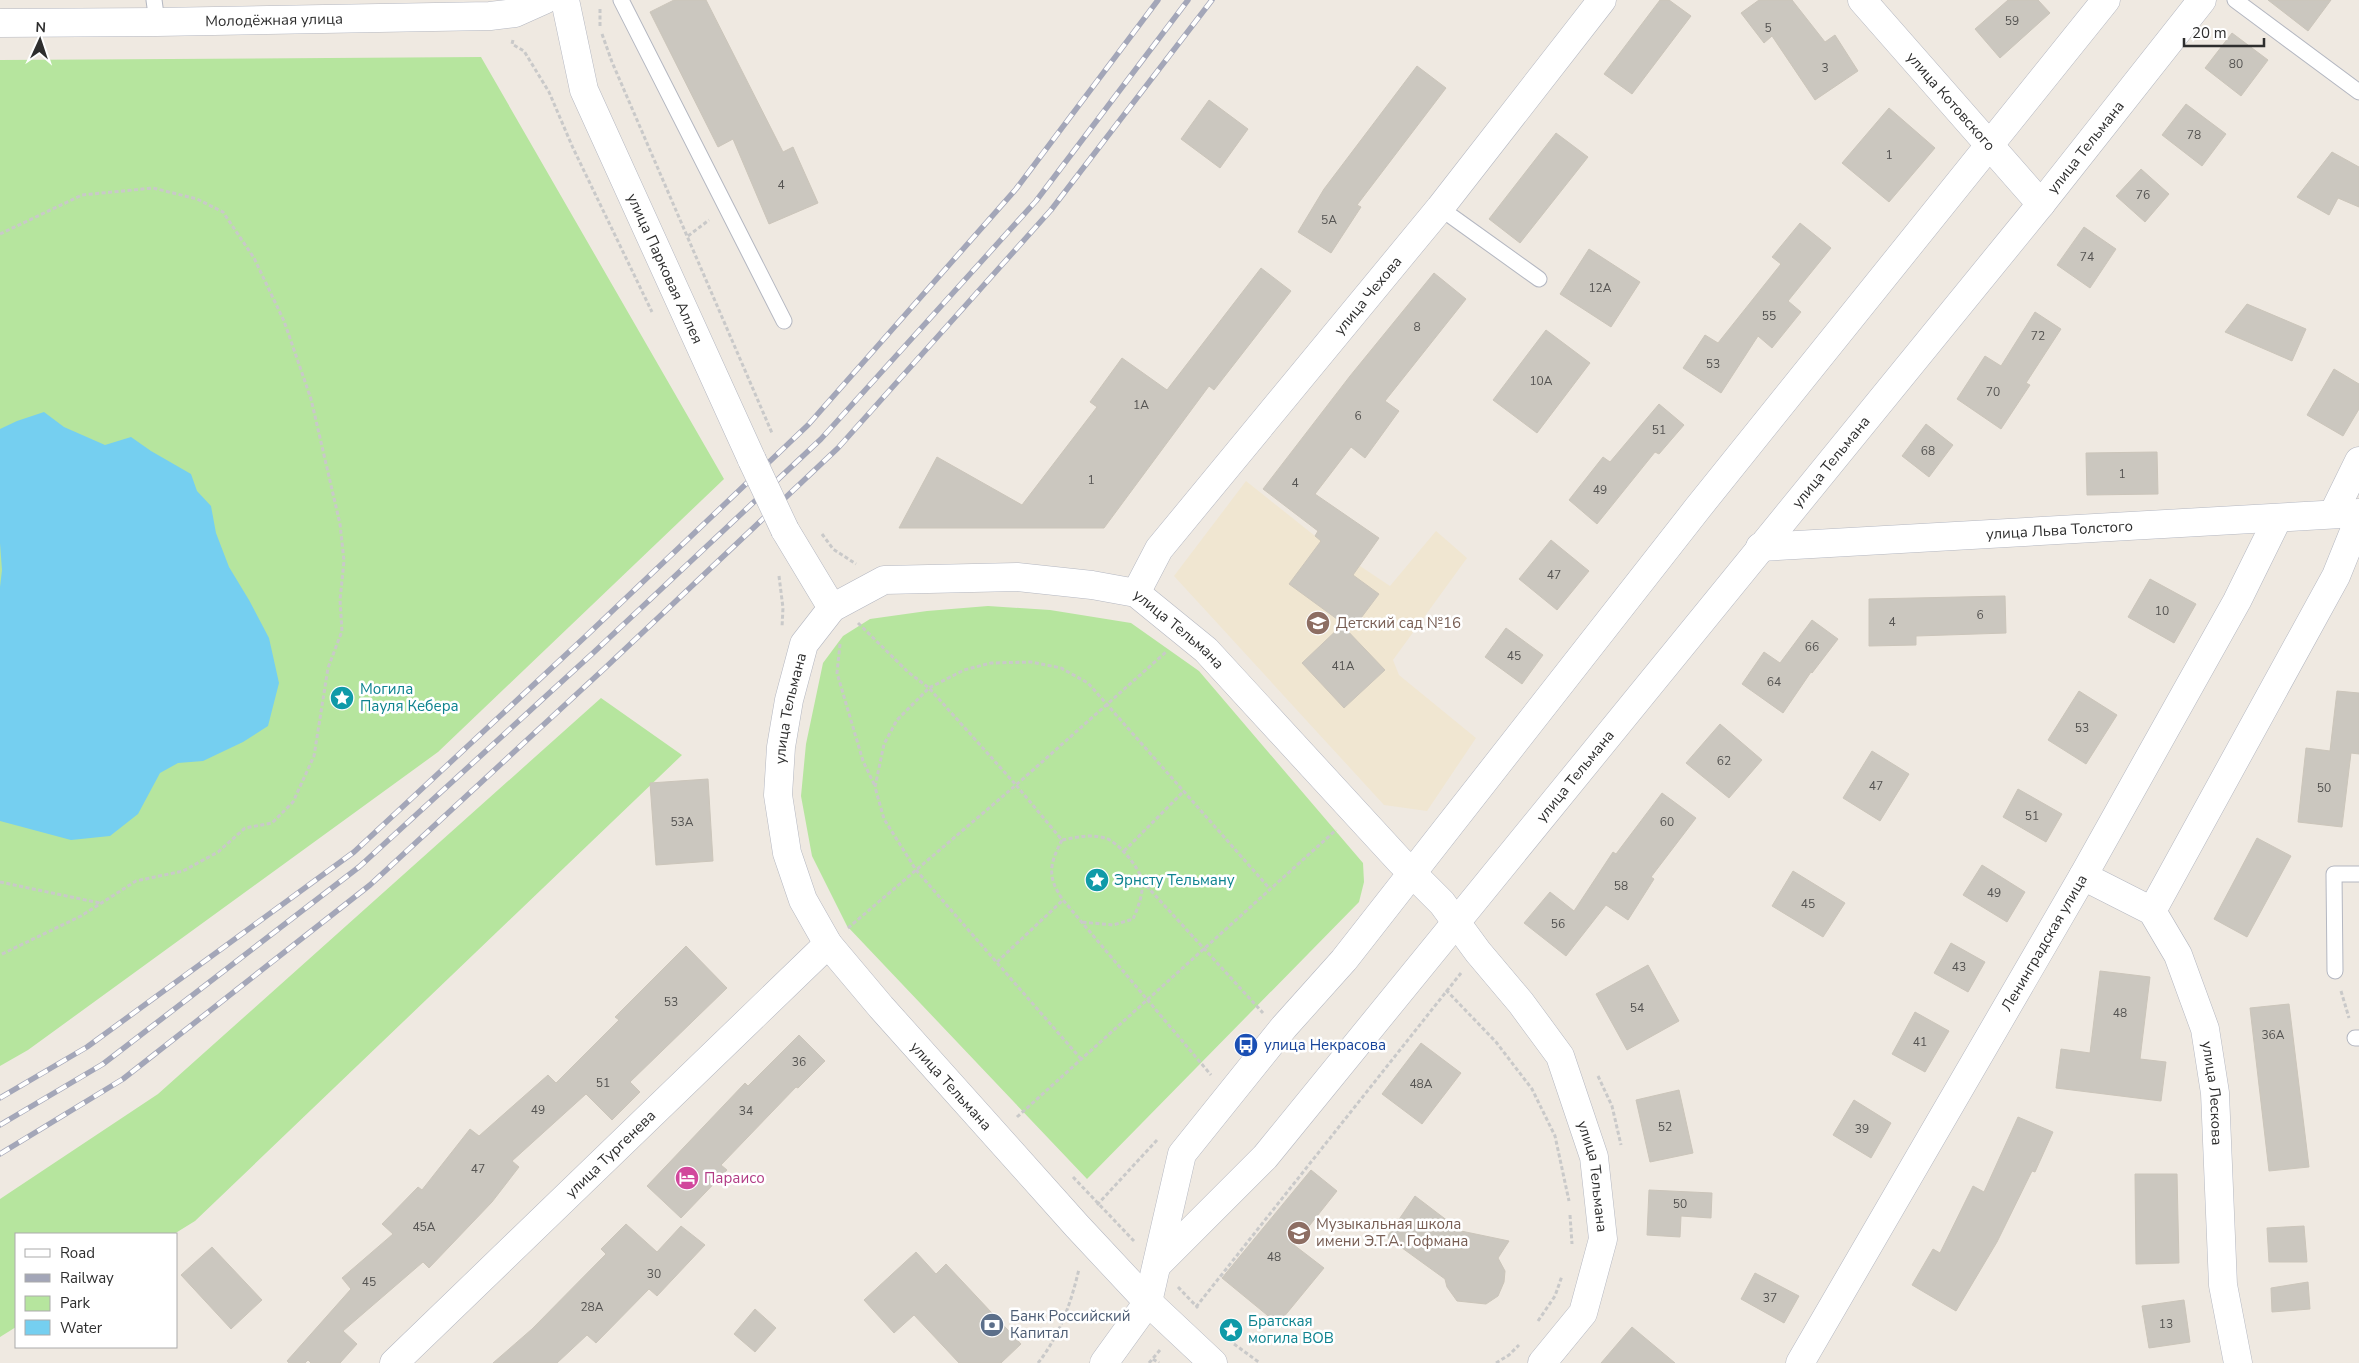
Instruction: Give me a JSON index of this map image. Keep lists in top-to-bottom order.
{
  "streets": {
    "street": [
      "Молодёжная улица",
      "улица Котовского",
      "улица Тельмана",
      "улица Парковая Аллея",
      "улица Чехова",
      "улица Льва Толстого",
      "Ленинградская улица",
      "улица Лескова",
      "улица Тургенева"
    ]
  },
  "crossings": [
    ["улица Котовского", "улица Тельмана"],
    ["улица Тельмана", "улица Парковая Аллея"],
    ["улица Тельмана", "улица Чехова"],
    ["улица Тельмана", "улица Льва Толстого"],
    ["улица Тельмана", "улица Тургенева"],
    ["улица Льва Толстого", "Ленинградская улица"]
  ],
  "places": {
    "school or university": ["Детский сад №16", "Музыкальная школа имени Э.Т.А. Гофмана"],
    "place": ["Могила Пауля Кебера", "Эрнсту Тельману", "Братская могила ВОВ"],
    "bus stop": ["улица Некрасова"],
    "hotel": ["Параисо"],
    "bank": ["Банк Российский Капитал"]
  },
  "house_numbers": [
    "59",
    "5",
    "80",
    "3",
    "78",
    "1",
    "4",
    "76",
    "5А",
    "74",
    "12А",
    "55",
    "8",
    "72",
    "53",
    "10А",
    "70",
    "1А",
    "6",
    "51",
    "68",
    "1",
    "1",
    "4",
    "49",
    "47",
    "10",
    "6",
    "4",
    "66",
    "45",
    "41А",
    "64",
    "53",
    "62",
    "47",
    "50",
    "51",
    "53А",
    "60",
    "58",
    "49",
    "45",
    "56",
    "43",
    "53",
    "54",
    "48",
    "36А",
    "41",
    "36",
    "51",
    "48А",
    "49",
    "34",
    "52",
    "39",
    "47",
    "50",
    "45А",
    "48",
    "30",
    "45",
    "37",
    "28А",
    "13"
  ],
  "legend": [
    "Road",
    "Railway",
    "Park",
    "Water"
  ],
  "scale_bar": "20 m",
  "north": "top"
}
